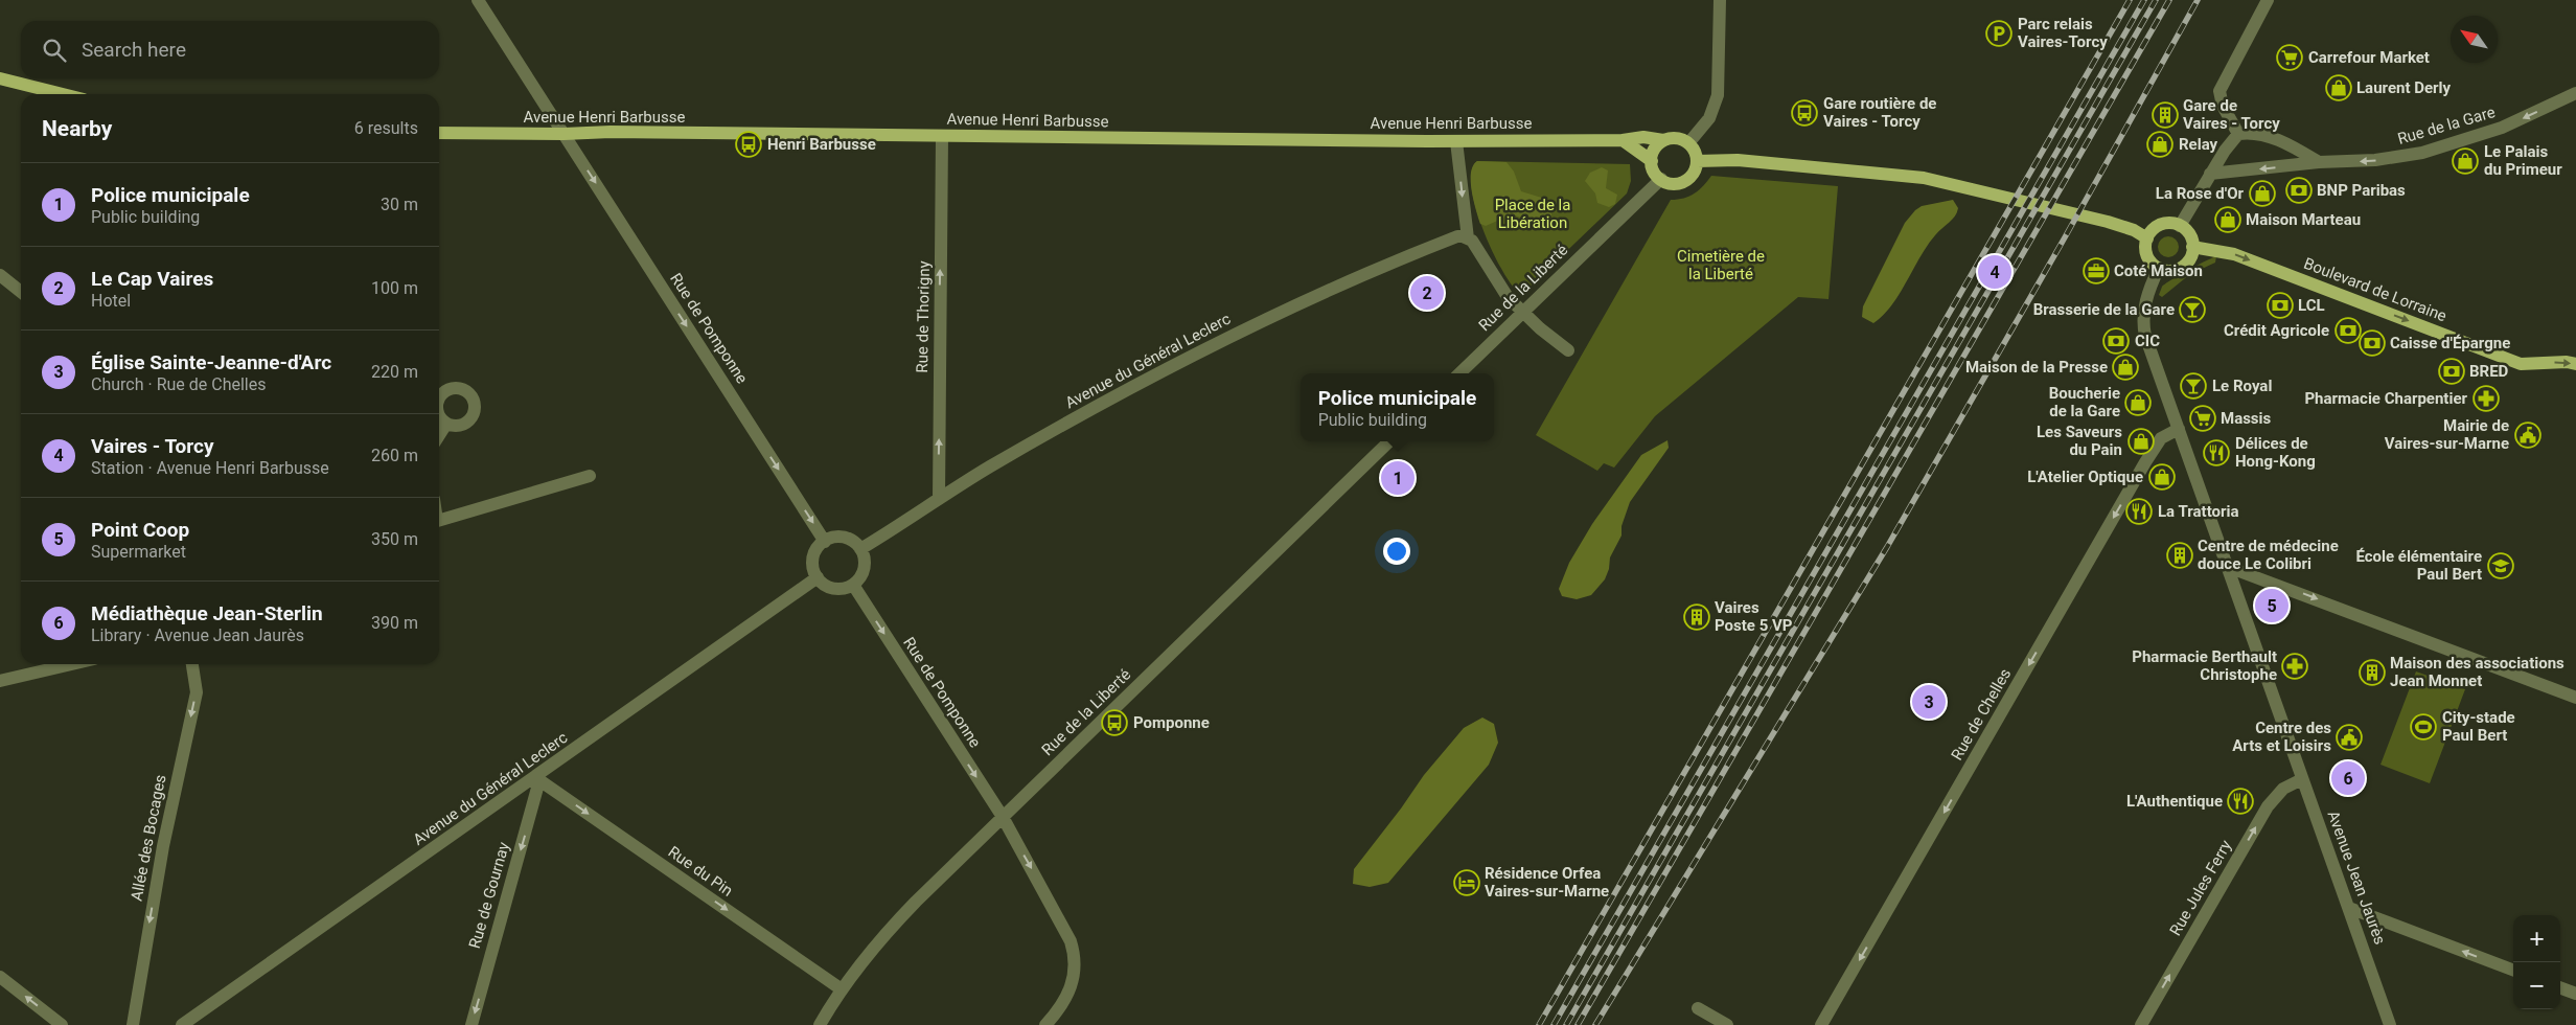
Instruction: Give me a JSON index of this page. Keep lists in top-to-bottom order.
{
  "streets": {
    "main road": ["Avenue Henri Barbusse", "Boulevard de Lorraine"],
    "street": [
      "Rue de la Gare",
      "Rue de la Liberté",
      "Rue de Thorigny",
      "Rue de Pomponne",
      "Avenue du Général Leclerc",
      "Rue de Chelles",
      "Allée des Bocages",
      "Rue du Pin",
      "Avenue Jean Jaurès",
      "Rue Jules Ferry",
      "Rue de Gournay"
    ]
  },
  "crossings": [
    ["Avenue Henri Barbusse", "Rue de la Liberté"],
    ["Avenue Henri Barbusse", "Rue de Thorigny"],
    ["Avenue Henri Barbusse", "Rue de Pomponne"],
    ["Rue de la Liberté", "Rue de Pomponne"],
    ["Rue de la Liberté", "Rue du Pin"],
    ["Boulevard de Lorraine", "Avenue Jean Jaurès"],
    ["Rue de Thorigny", "Avenue du Général Leclerc"],
    ["Rue de Pomponne", "Avenue du Général Leclerc"],
    ["Avenue du Général Leclerc", "Rue du Pin"],
    ["Avenue du Général Leclerc", "Rue de Gournay"],
    ["Rue de Chelles", "Avenue Jean Jaurès"],
    ["Rue du Pin", "Rue de Gournay"],
    ["Avenue Jean Jaurès", "Rue Jules Ferry"]
  ],
  "one_way": [
    "Rue de la Gare",
    "Boulevard de Lorraine",
    "Rue de Thorigny",
    "Rue de Pomponne",
    "Rue de Chelles",
    "Allée des Bocages",
    "Rue du Pin",
    "Rue Jules Ferry",
    "Rue de Gournay"
  ],
  "parks": ["Place de la Libération", "Cimetière de la Liberté"],
  "places": {
    "parking": ["Parc relais Vaires-Torcy"],
    "supermarket": ["Carrefour Market", "Massis"],
    "shop": [
      "Laurent Derly",
      "Relay",
      "Le Palais du Primeur",
      "La Rose d'Or",
      "Maison Marteau",
      "Maison de la Presse",
      "Boucherie de la Gare",
      "Les Saveurs du Pain",
      "L'Atelier Optique"
    ],
    "bus stop": ["Gare routière de Vaires - Torcy", "Henri Barbusse", "Pomponne"],
    "building": [
      "Gare de Vaires - Torcy",
      "Centre de médecine douce Le Colibri",
      "Vaires Poste 5 VP",
      "Maison des associations Jean Monnet"
    ],
    "bank": [
      "BNP Paribas",
      "LCL",
      "Crédit Agricole",
      "CIC",
      "Caisse d'Épargne",
      "BRED"
    ],
    "office": ["Coté Maison"],
    "bar": ["Brasserie de la Gare", "Le Royal"],
    "pharmacy": ["Pharmacie Charpentier", "Pharmacie Berthault Christophe"],
    "public building": ["Mairie de Vaires-sur-Marne", "Centre des Arts et Loisirs"],
    "restaurant": ["Délices de Hong-Kong", "La Trattoria", "L'Authentique"],
    "school or university": ["École élémentaire Paul Bert"],
    "sports": ["City-stade Paul Bert"],
    "hotel": ["Résidence Orfea Vaires-sur-Marne"]
  },
  "north": "top left",
  "page": {
    "search": "Search here",
    "heading": ["Nearby", "6 results"],
    "list": [
      {
        "mark": "1",
        "name": "Police municipale",
        "note": "Public building",
        "value": "30 m"
      },
      {
        "mark": "2",
        "name": "Le Cap Vaires",
        "note": "Hotel",
        "value": "100 m"
      },
      {
        "mark": "3",
        "name": "Église Sainte-Jeanne-d'Arc",
        "note": "Church · Rue de Chelles",
        "value": "220 m"
      },
      {
        "mark": "4",
        "name": "Vaires - Torcy",
        "note": "Station · Avenue Henri Barbusse",
        "value": "260 m"
      },
      {
        "mark": "5",
        "name": "Point Coop",
        "note": "Supermarket",
        "value": "350 m"
      },
      {
        "mark": "6",
        "name": "Médiathèque Jean-Sterlin",
        "note": "Library · Avenue Jean Jaurès",
        "value": "390 m"
      }
    ],
    "pins": [
      "4",
      "2",
      "1",
      "5",
      "3",
      "6"
    ],
    "popup": ["Police municipale", "Public building"],
    "map_buttons": ["+", "−"]
  }
}
